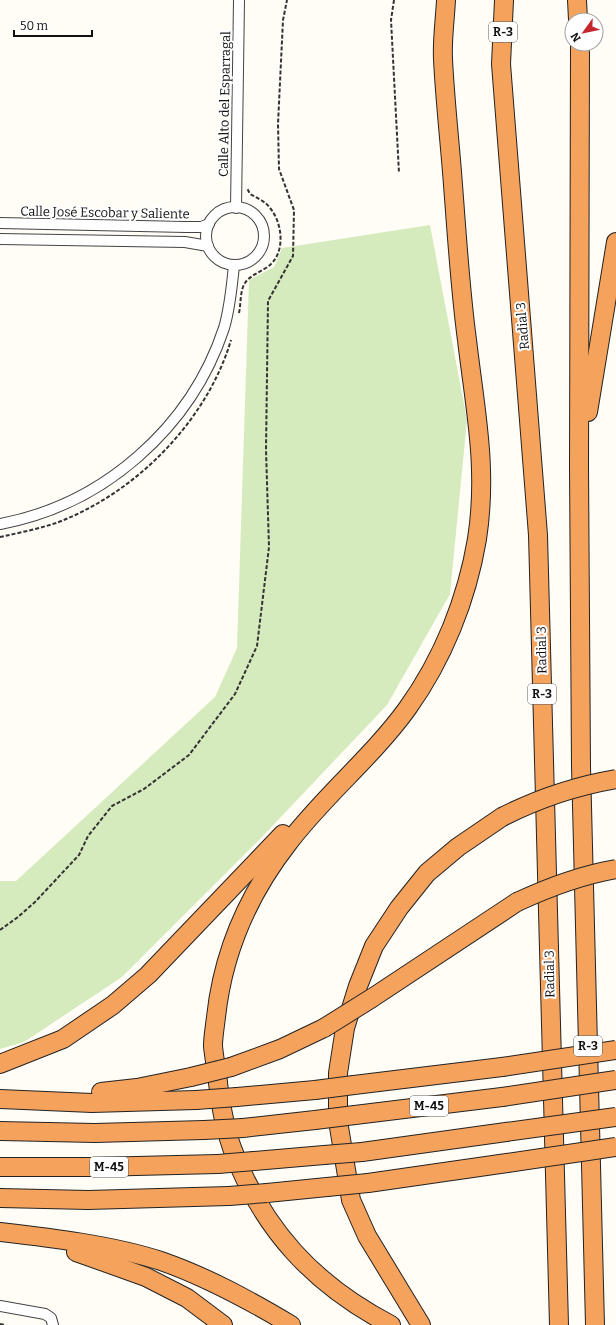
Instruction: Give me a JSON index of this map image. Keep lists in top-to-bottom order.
{
  "streets": {
    "highway": ["R-3", "Radial 3", "M-45"],
    "street": ["Calle Alto del Esparragal", "Calle José Escobar y Saliente"]
  },
  "crossings": [
    ["Calle Alto del Esparragal", "Calle José Escobar y Saliente"]
  ],
  "scale_bar": "50 m",
  "north": "bottom left"
}
